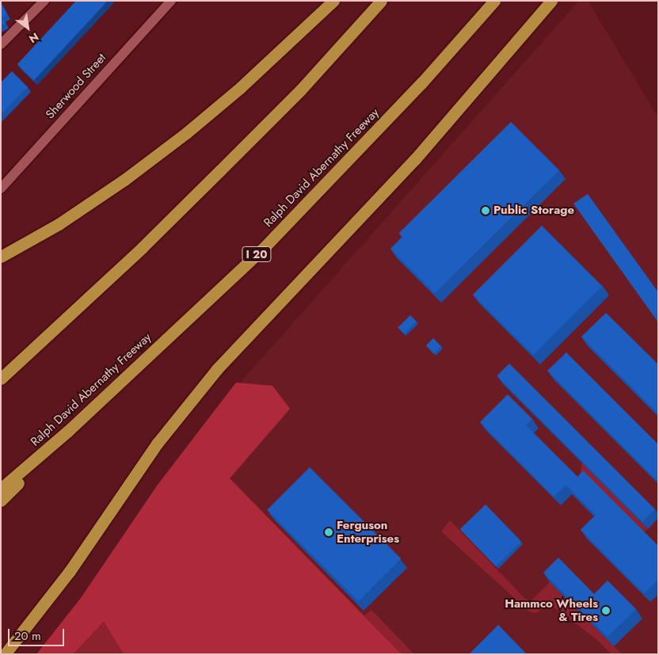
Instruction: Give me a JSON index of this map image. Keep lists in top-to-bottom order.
{
  "streets": {
    "highway": ["Ralph David Abernathy Freeway", "I 20"],
    "street": ["Sherwood Street"]
  },
  "places": ["Public Storage", "Ferguson Enterprises", "Hammco Wheels & Tires"],
  "scale_bar": "20 m",
  "north": "bottom right"
}
